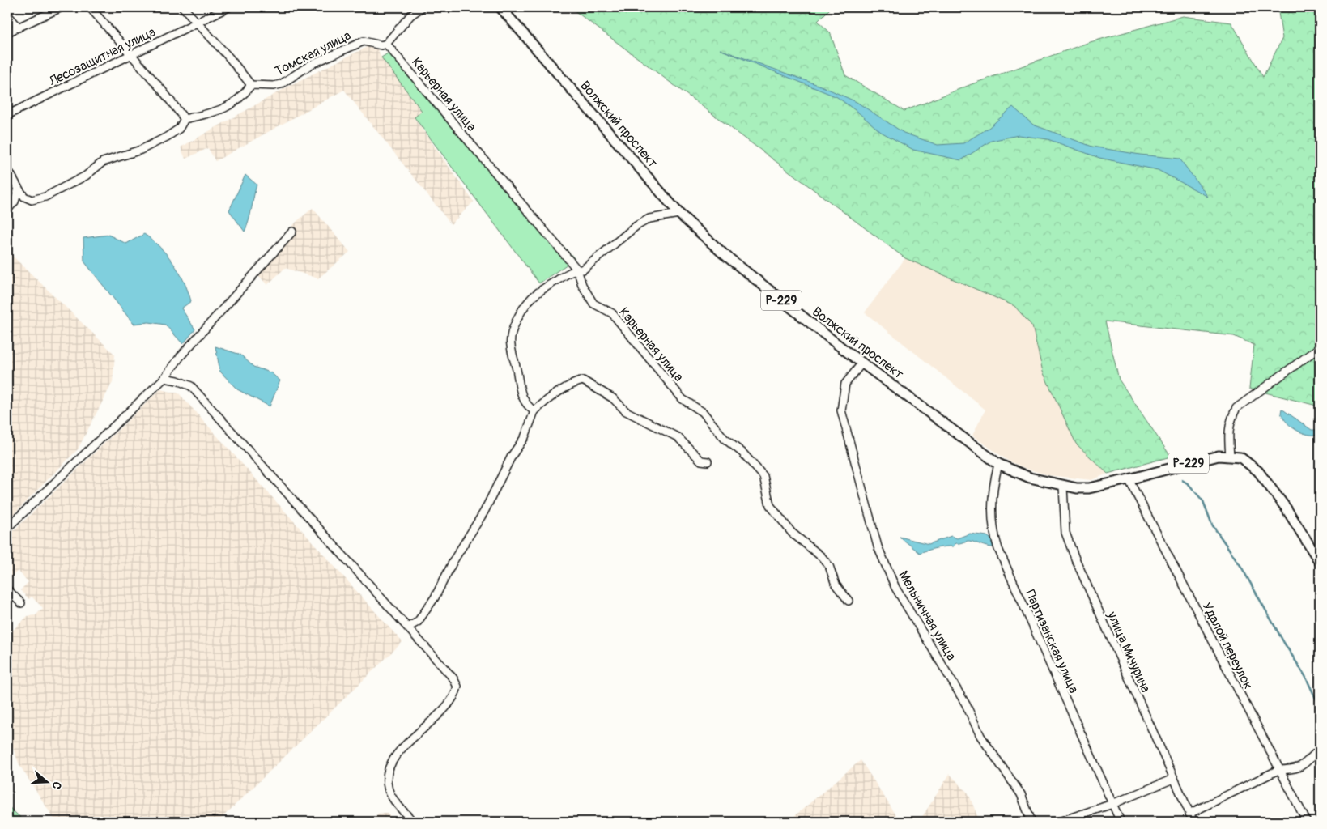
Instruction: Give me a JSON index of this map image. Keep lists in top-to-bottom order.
{
  "streets": {
    "main road": ["Волжский проспект", "Р-229"],
    "street": [
      "Томская улица",
      "Лесозащитная улица",
      "Карьерная улица",
      "Мельничная улица",
      "Партизанская улица",
      "Удалой переулок",
      "улица Мичурина"
    ]
  },
  "crossings": [
    ["Томская улица", "Карьерная улица"],
    ["Волжский проспект", "Мельничная улица"],
    ["Волжский проспект", "Партизанская улица"],
    ["Волжский проспект", "Удалой переулок"],
    ["Волжский проспект", "улица Мичурина"]
  ],
  "north": "right"
}
